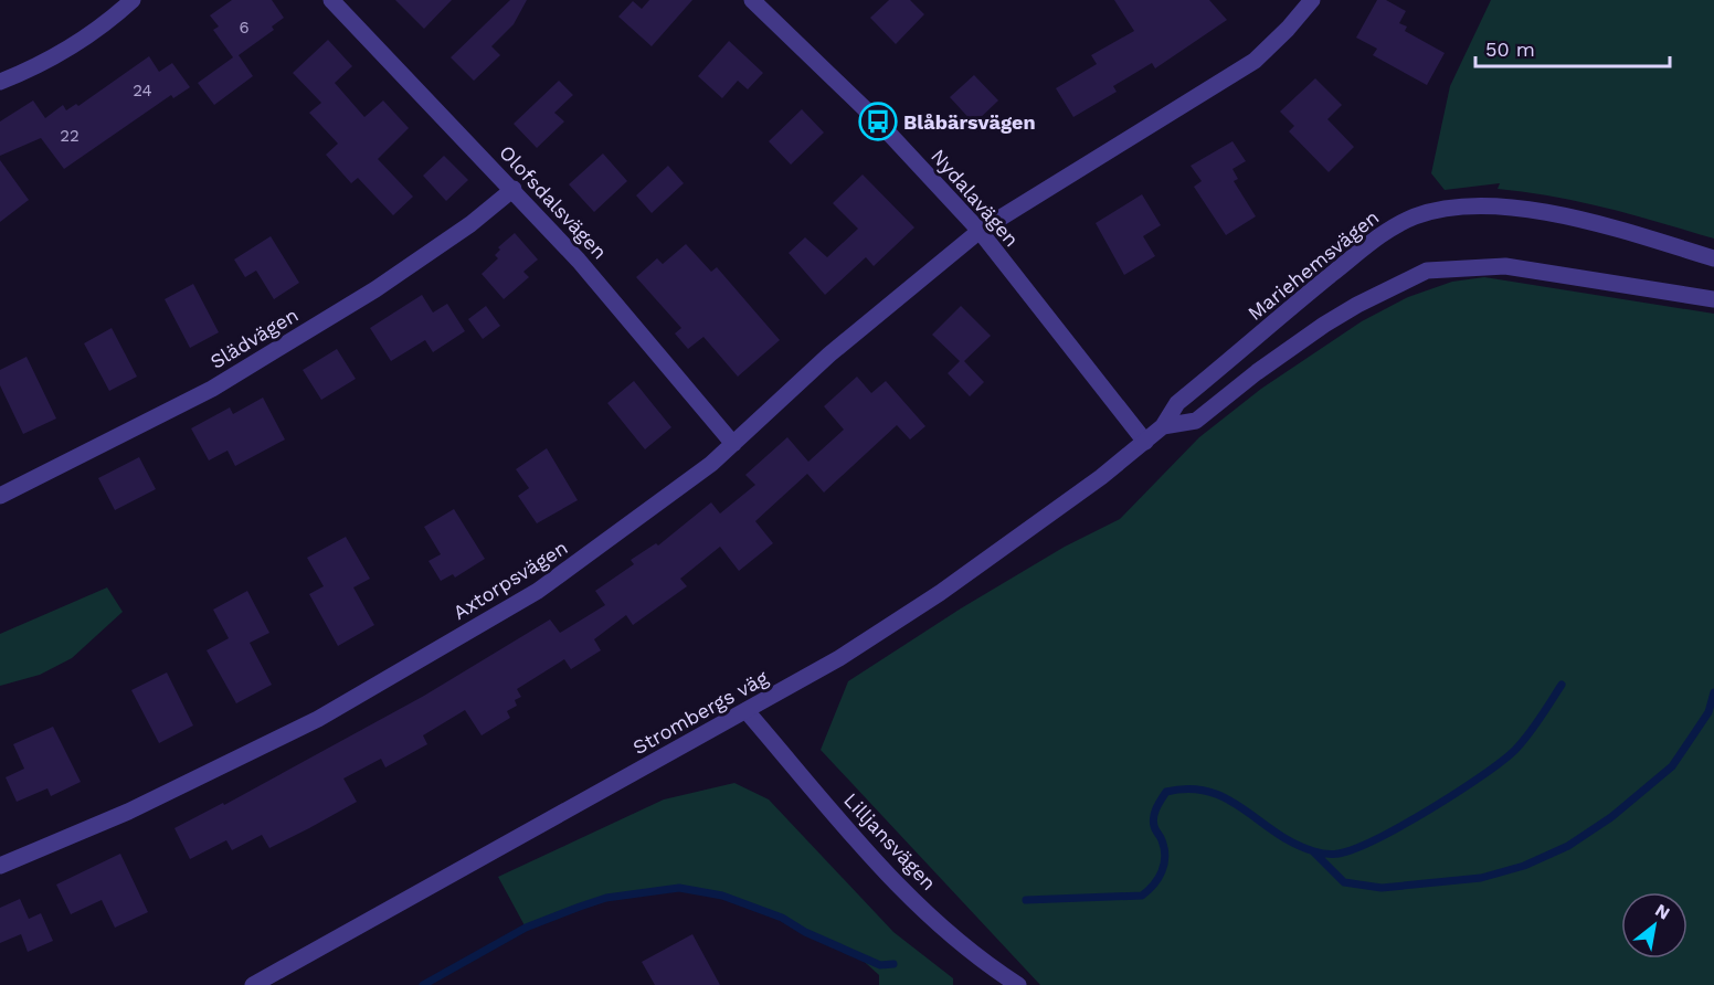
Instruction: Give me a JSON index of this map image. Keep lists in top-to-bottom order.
{
  "streets": {
    "street": [
      "Nydalavägen",
      "Olofsdalsvägen",
      "Mariehemsvägen",
      "Slädvägen",
      "Axtorpsvägen",
      "Strombergs väg",
      "Lilljansvägen"
    ]
  },
  "crossings": [
    ["Nydalavägen", "Mariehemsvägen"],
    ["Nydalavägen", "Axtorpsvägen"],
    ["Nydalavägen", "Strombergs väg"],
    ["Olofsdalsvägen", "Slädvägen"],
    ["Olofsdalsvägen", "Axtorpsvägen"],
    ["Mariehemsvägen", "Strombergs väg"],
    ["Strombergs väg", "Lilljansvägen"]
  ],
  "places": {
    "bus stop": ["Blåbärsvägen"]
  },
  "house_numbers": ["6", "24", "22"],
  "scale_bar": "50 m",
  "north": "top right"
}
